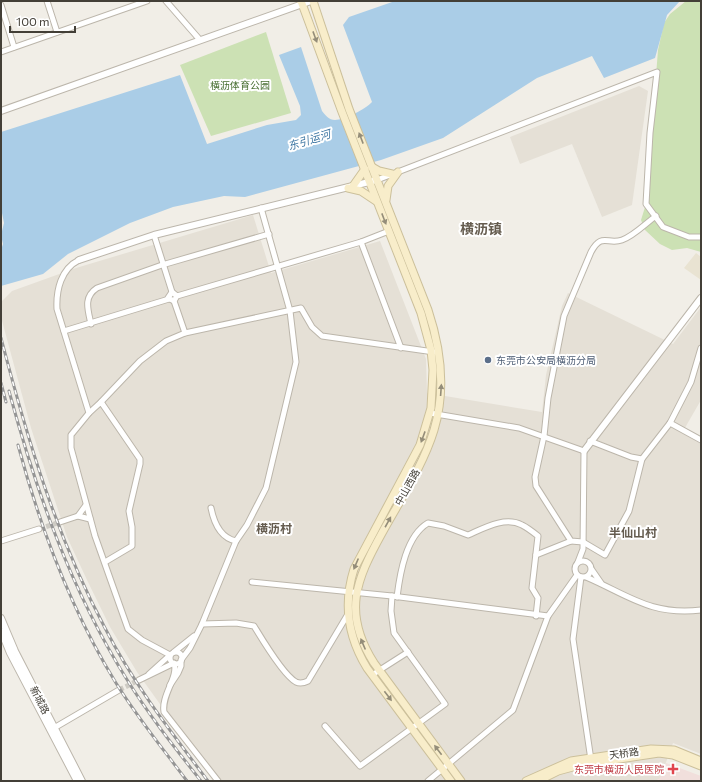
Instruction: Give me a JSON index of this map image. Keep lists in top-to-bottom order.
{
  "streets": {
    "main road": ["中山西路", "天桥路"],
    "street": ["新城路"]
  },
  "districts": ["横沥镇", "横沥村", "半仙山村"],
  "water": ["东引运河"],
  "parks": ["横沥体育公园"],
  "places": {
    "other": ["东莞市公安局横沥分局"],
    "health": ["东莞市横沥人民医院"]
  },
  "scale_bar": "100 m"
}
